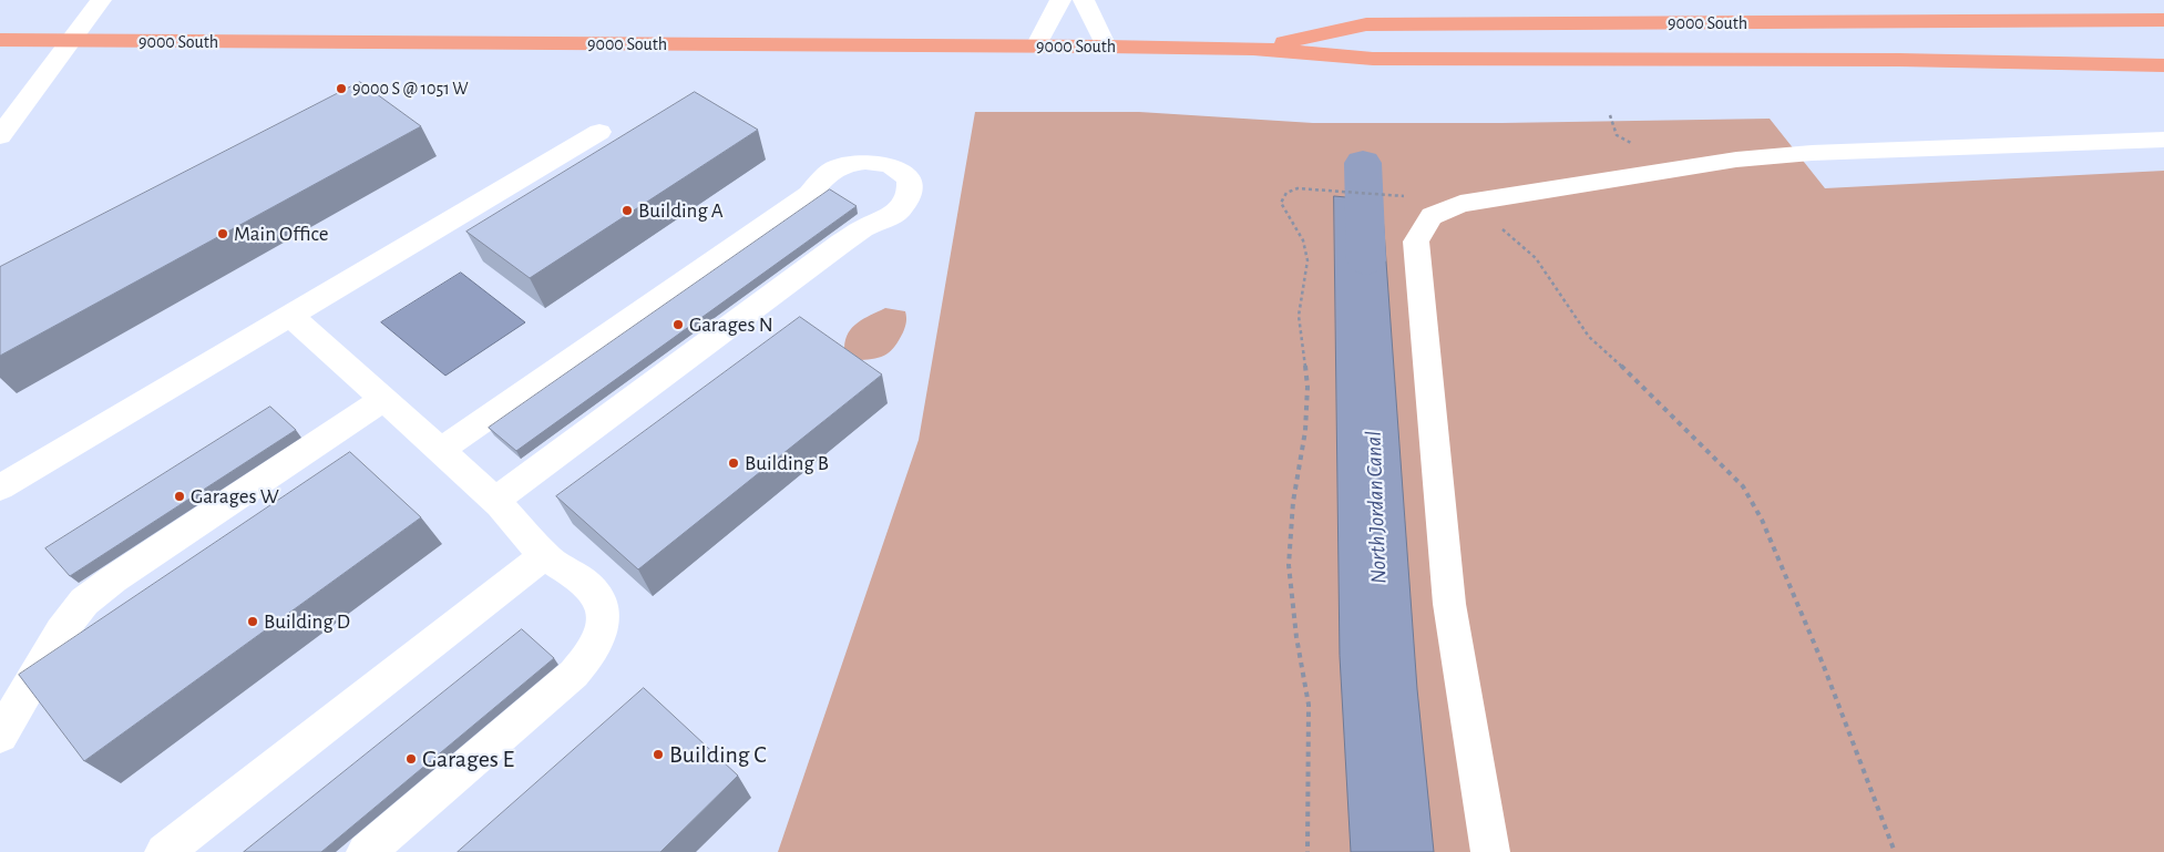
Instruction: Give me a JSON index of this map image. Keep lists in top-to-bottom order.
{
  "streets": {
    "main road": ["9000 South"]
  },
  "water": ["North Jordan Canal"],
  "places": [
    "9000 S @ 1051 W",
    "Building A",
    "Main Office",
    "Garages N",
    "Building B",
    "Garages W",
    "Building D",
    "Building C",
    "Garages E"
  ]
}
